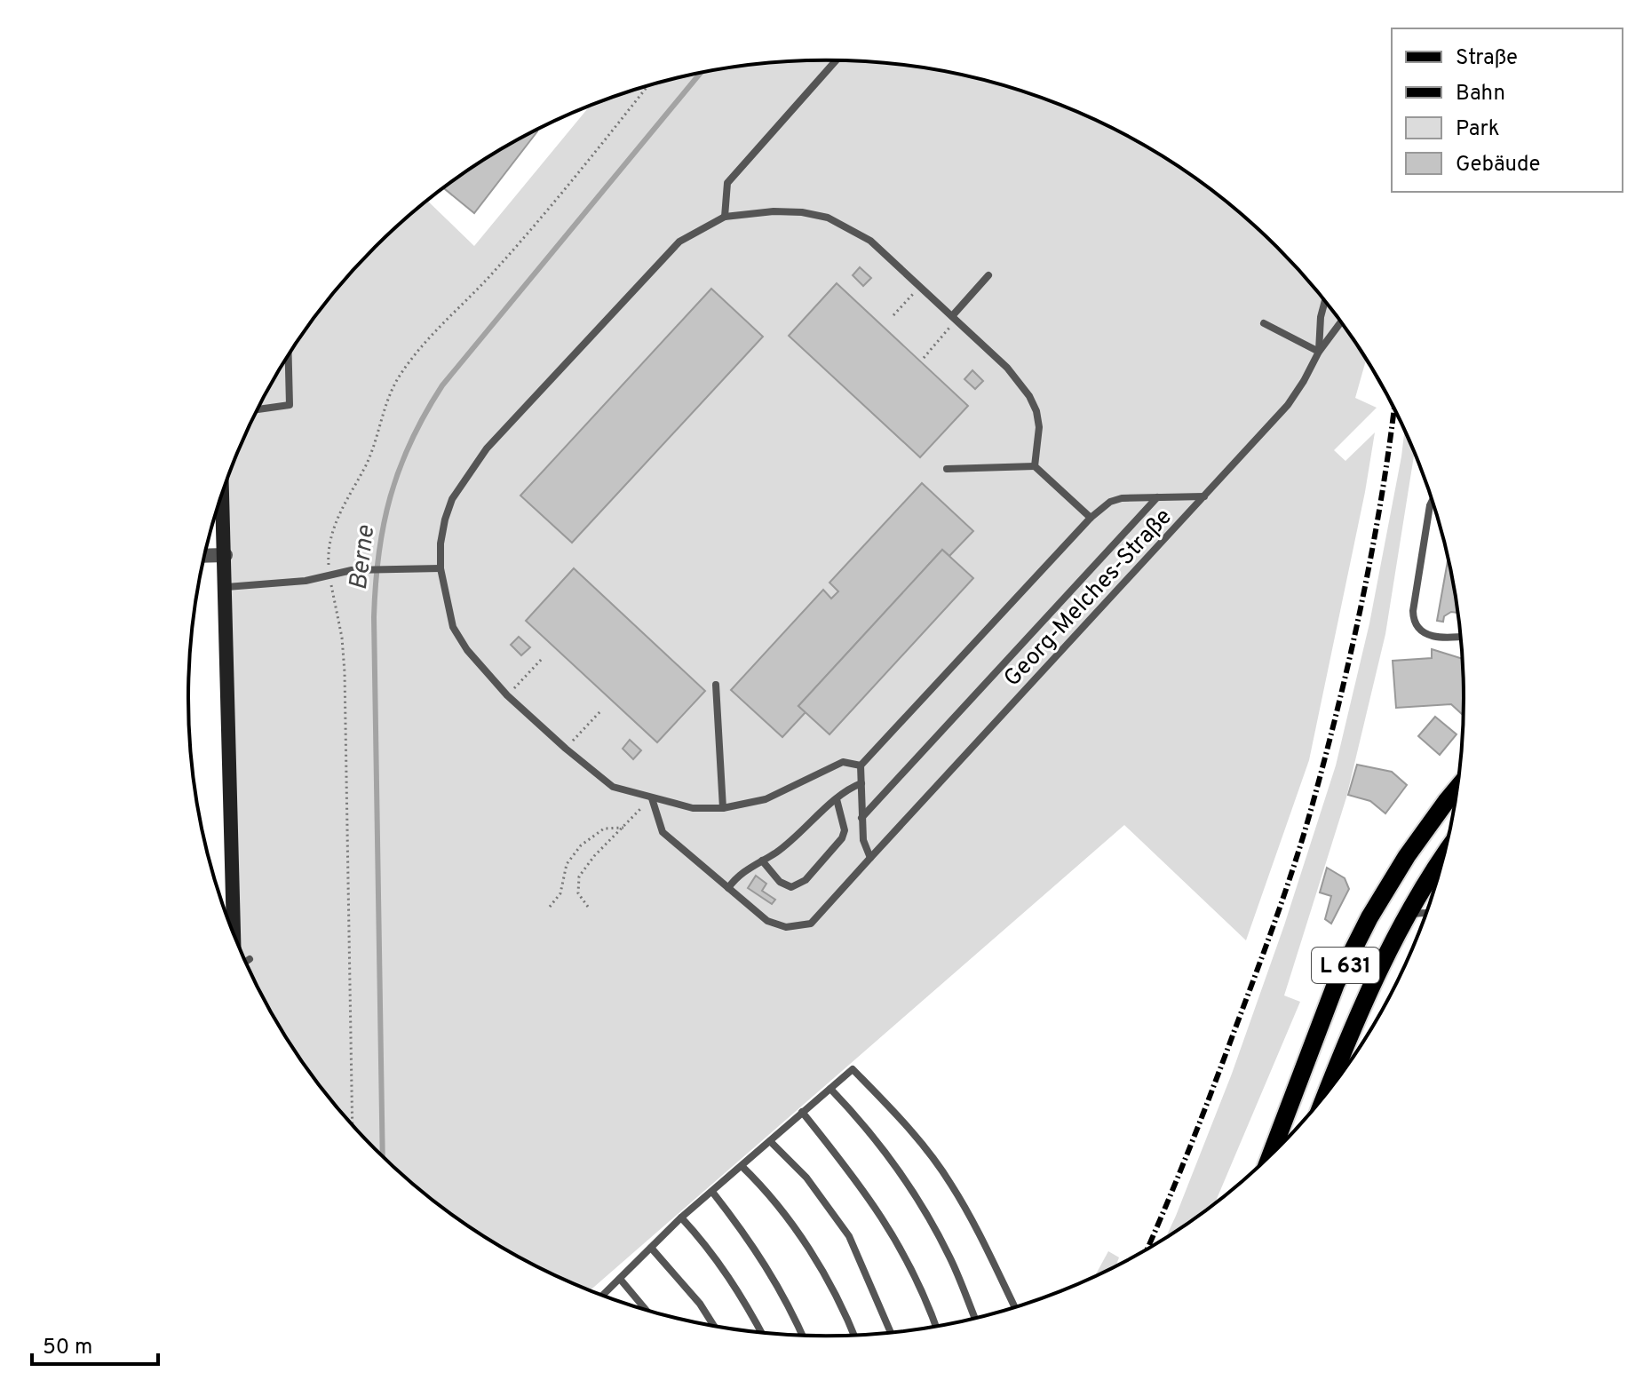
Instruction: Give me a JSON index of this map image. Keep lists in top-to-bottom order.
{
  "streets": {
    "main road": ["L 631"],
    "lane": ["Georg-Melches-Straße"]
  },
  "water": ["Berne"],
  "legend": [
    "Straße",
    "Bahn",
    "Park",
    "Gebäude"
  ],
  "scale_bar": "50 m"
}
